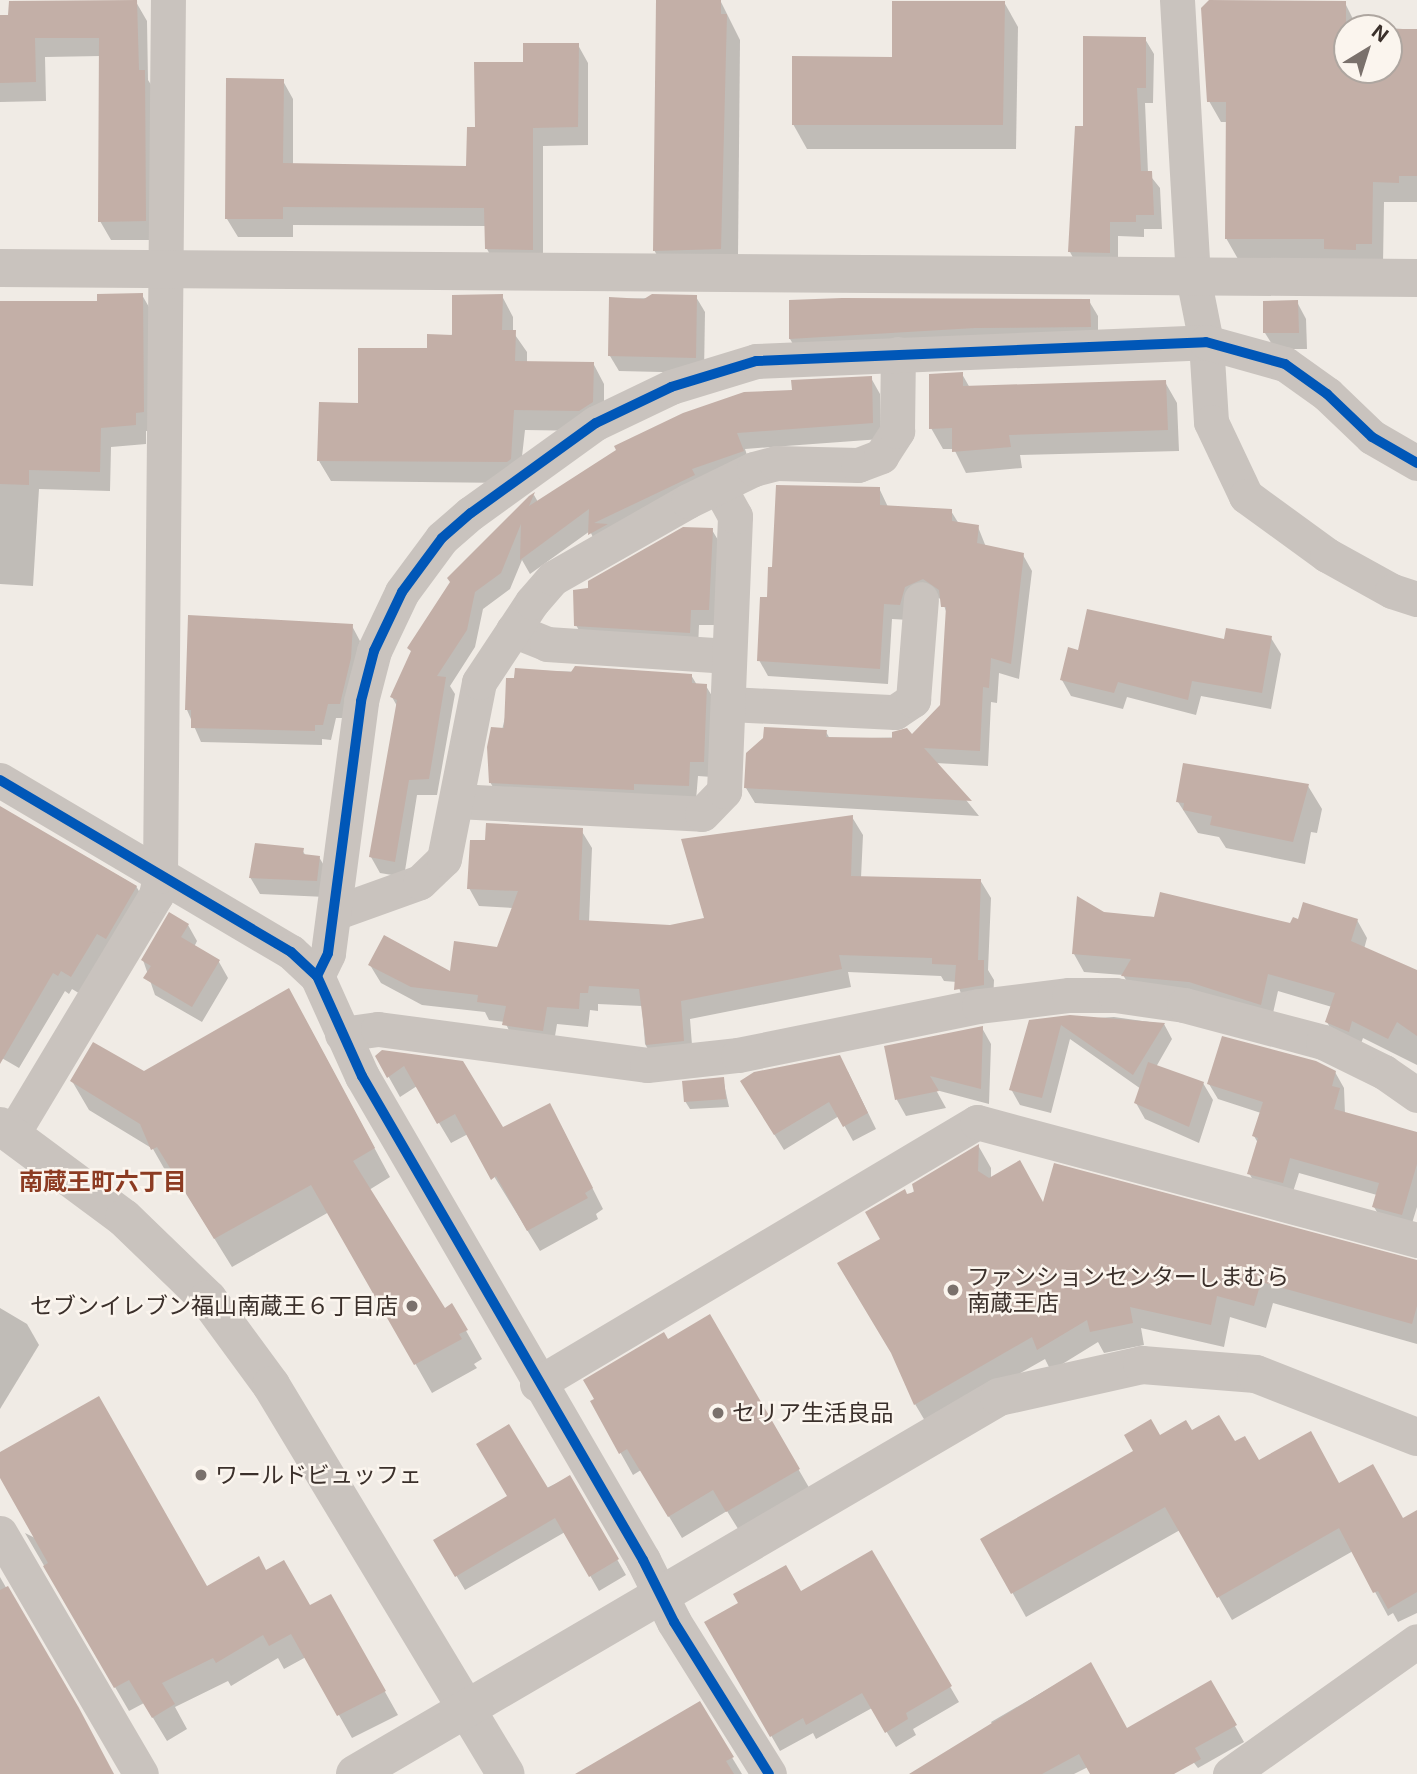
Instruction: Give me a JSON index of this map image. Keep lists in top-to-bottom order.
{
  "districts": ["南蔵王町六丁目"],
  "places": [
    "ファンションセンターしまむら 南蔵王店",
    "セブンイレブン福山南蔵王６丁目店",
    "セリア生活良品",
    "ワールドビュッフェ"
  ],
  "north": "top right"
}
